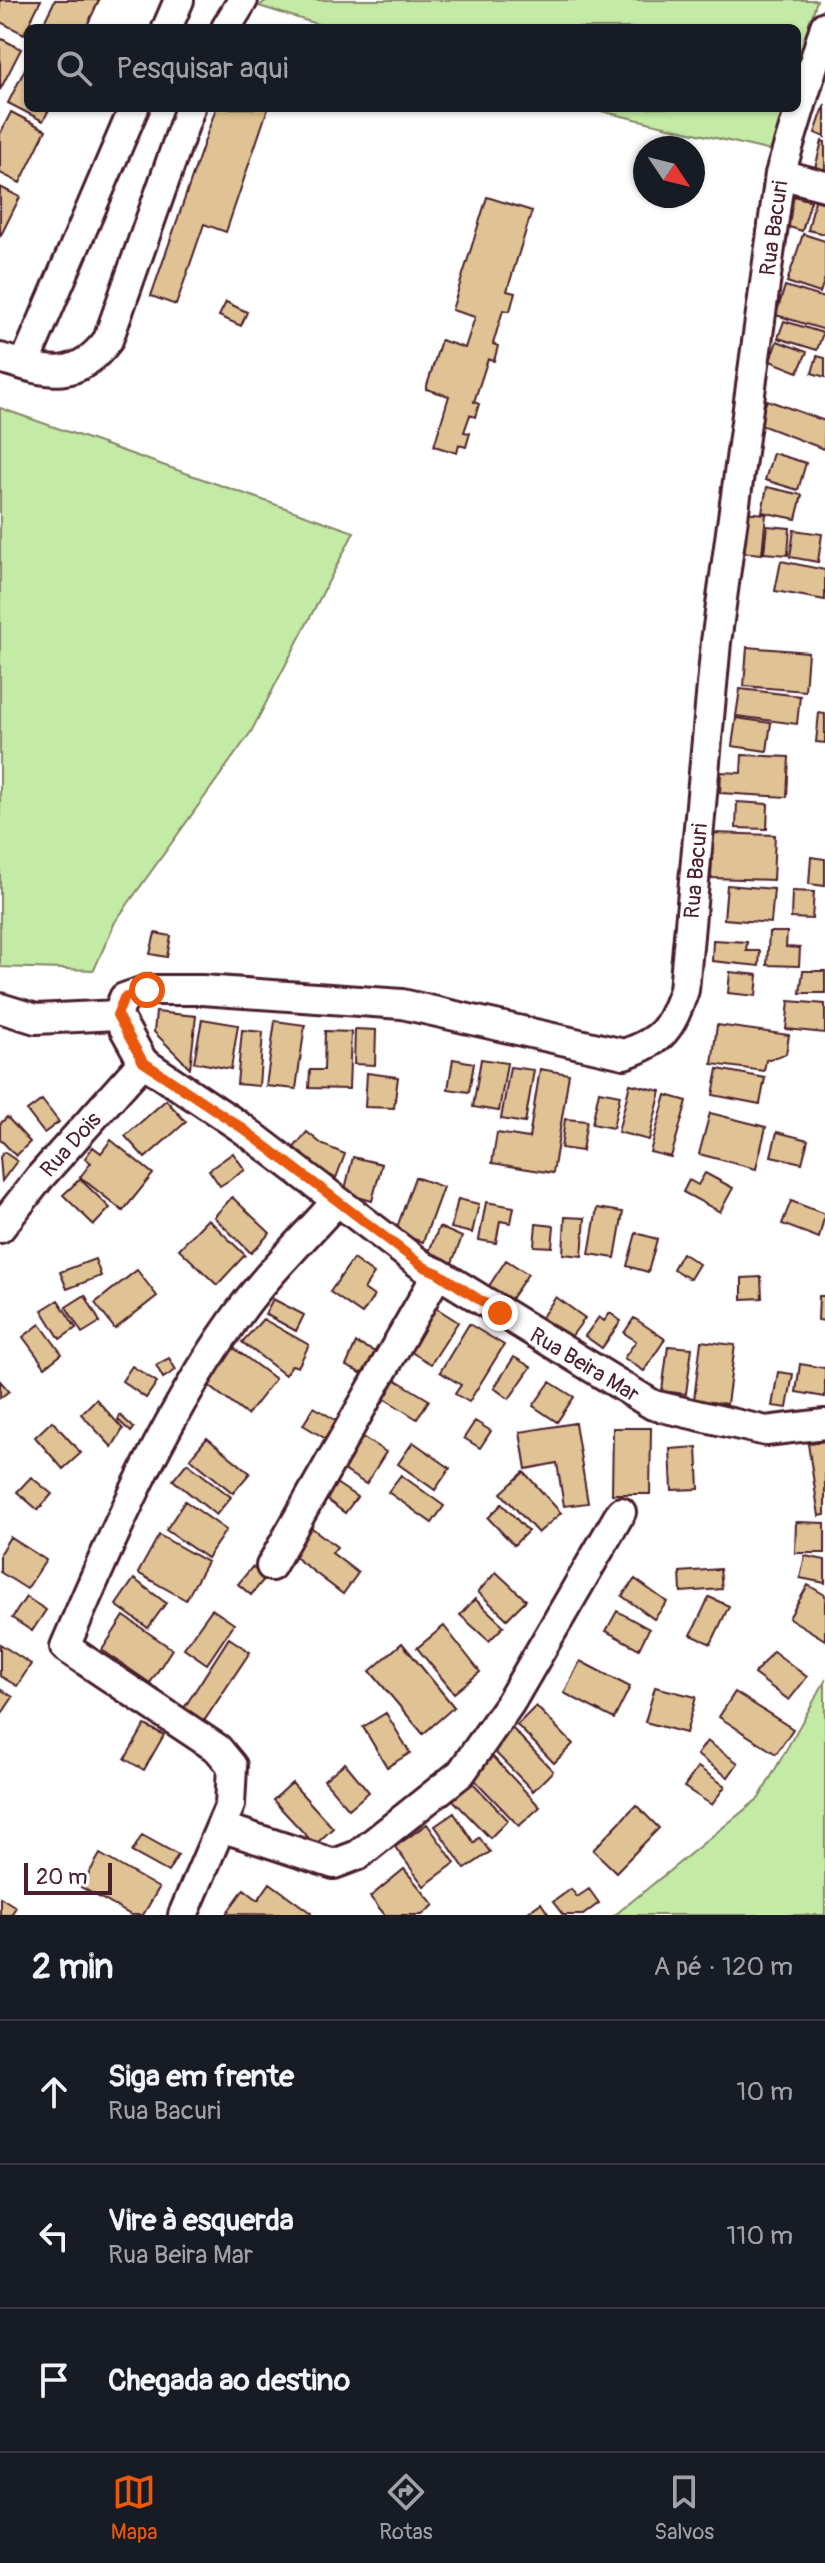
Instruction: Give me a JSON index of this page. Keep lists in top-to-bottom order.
{
  "streets": {
    "street": ["Rua Bacuri", "Rua Dois", "Rua Beira Mar"]
  },
  "crossings": [
    ["Rua Bacuri", "Rua Beira Mar"],
    ["Rua Dois", "Rua Beira Mar"]
  ],
  "scale_bar": "20 m",
  "north": "bottom right",
  "page": {
    "search": "Pesquisar aqui",
    "scale": "20 m",
    "heading": ["2 min", "A pé · 120 m"],
    "list": [
      ["Siga em frente", "Rua Bacuri", "10 m"],
      ["Vire à esquerda", "Rua Beira Mar", "110 m"],
      "Chegada ao destino"
    ],
    "nav": ["Mapa", "Rotas", "Salvos"]
  }
}
